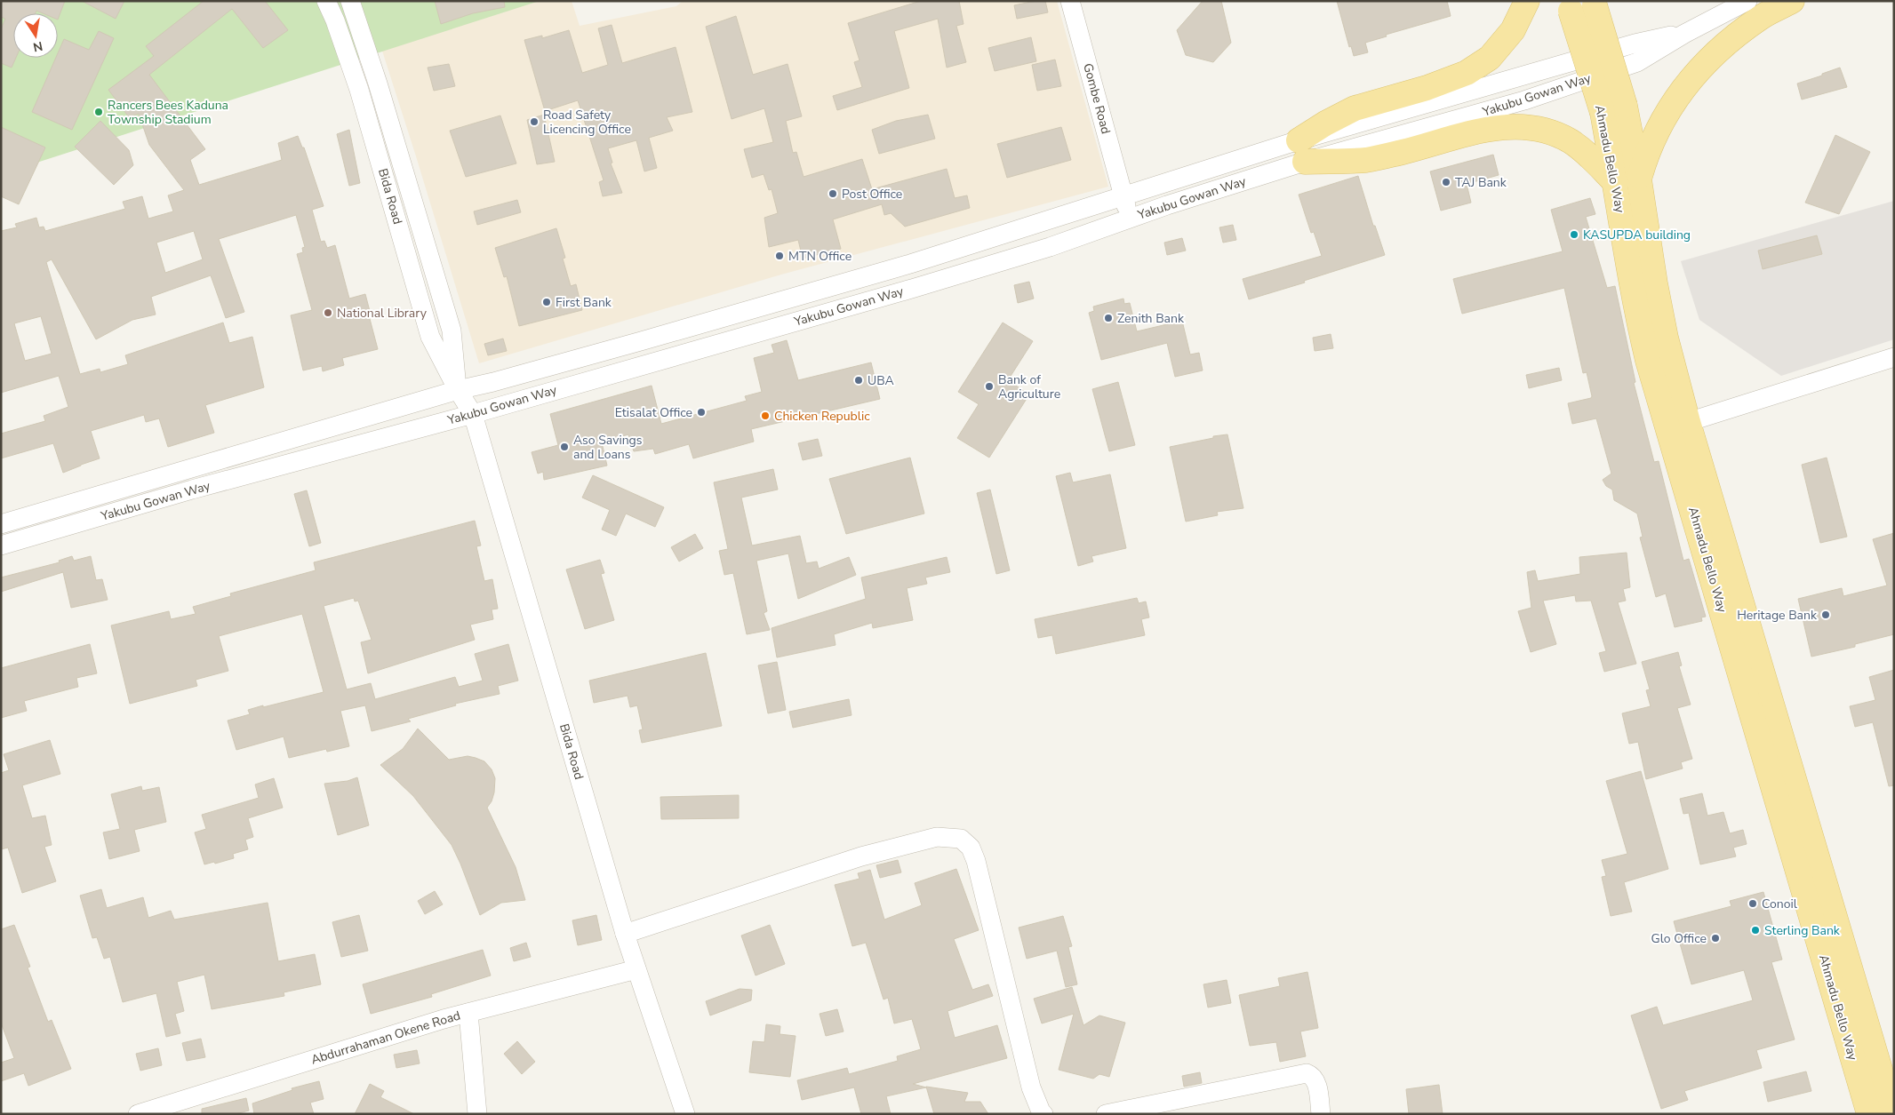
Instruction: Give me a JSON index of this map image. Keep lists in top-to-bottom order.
{
  "streets": {
    "main road": ["Ahmadu Bello Way"],
    "street": [
      "Yakubu Gowan Way",
      "Gombe Road",
      "Bida Road",
      "Abdurrahaman Okene Road"
    ]
  },
  "crossings": [
    ["Yakubu Gowan Way", "Gombe Road"],
    ["Yakubu Gowan Way", "Bida Road"],
    ["Bida Road", "Abdurrahaman Okene Road"]
  ],
  "places": [
    "Rancers Bees Kaduna Township Stadium",
    "Road Safety Licencing Office",
    "TAJ Bank",
    "Post Office",
    "KASUPDA building",
    "MTN Office",
    "First Bank",
    "National Library",
    "Zenith Bank",
    "UBA",
    "Bank of Agriculture",
    "Etisalat Office",
    "Chicken Republic",
    "Aso Savings and Loans",
    "Heritage Bank",
    "Conoil",
    "Sterling Bank",
    "Glo Office"
  ],
  "north": "bottom"
}
